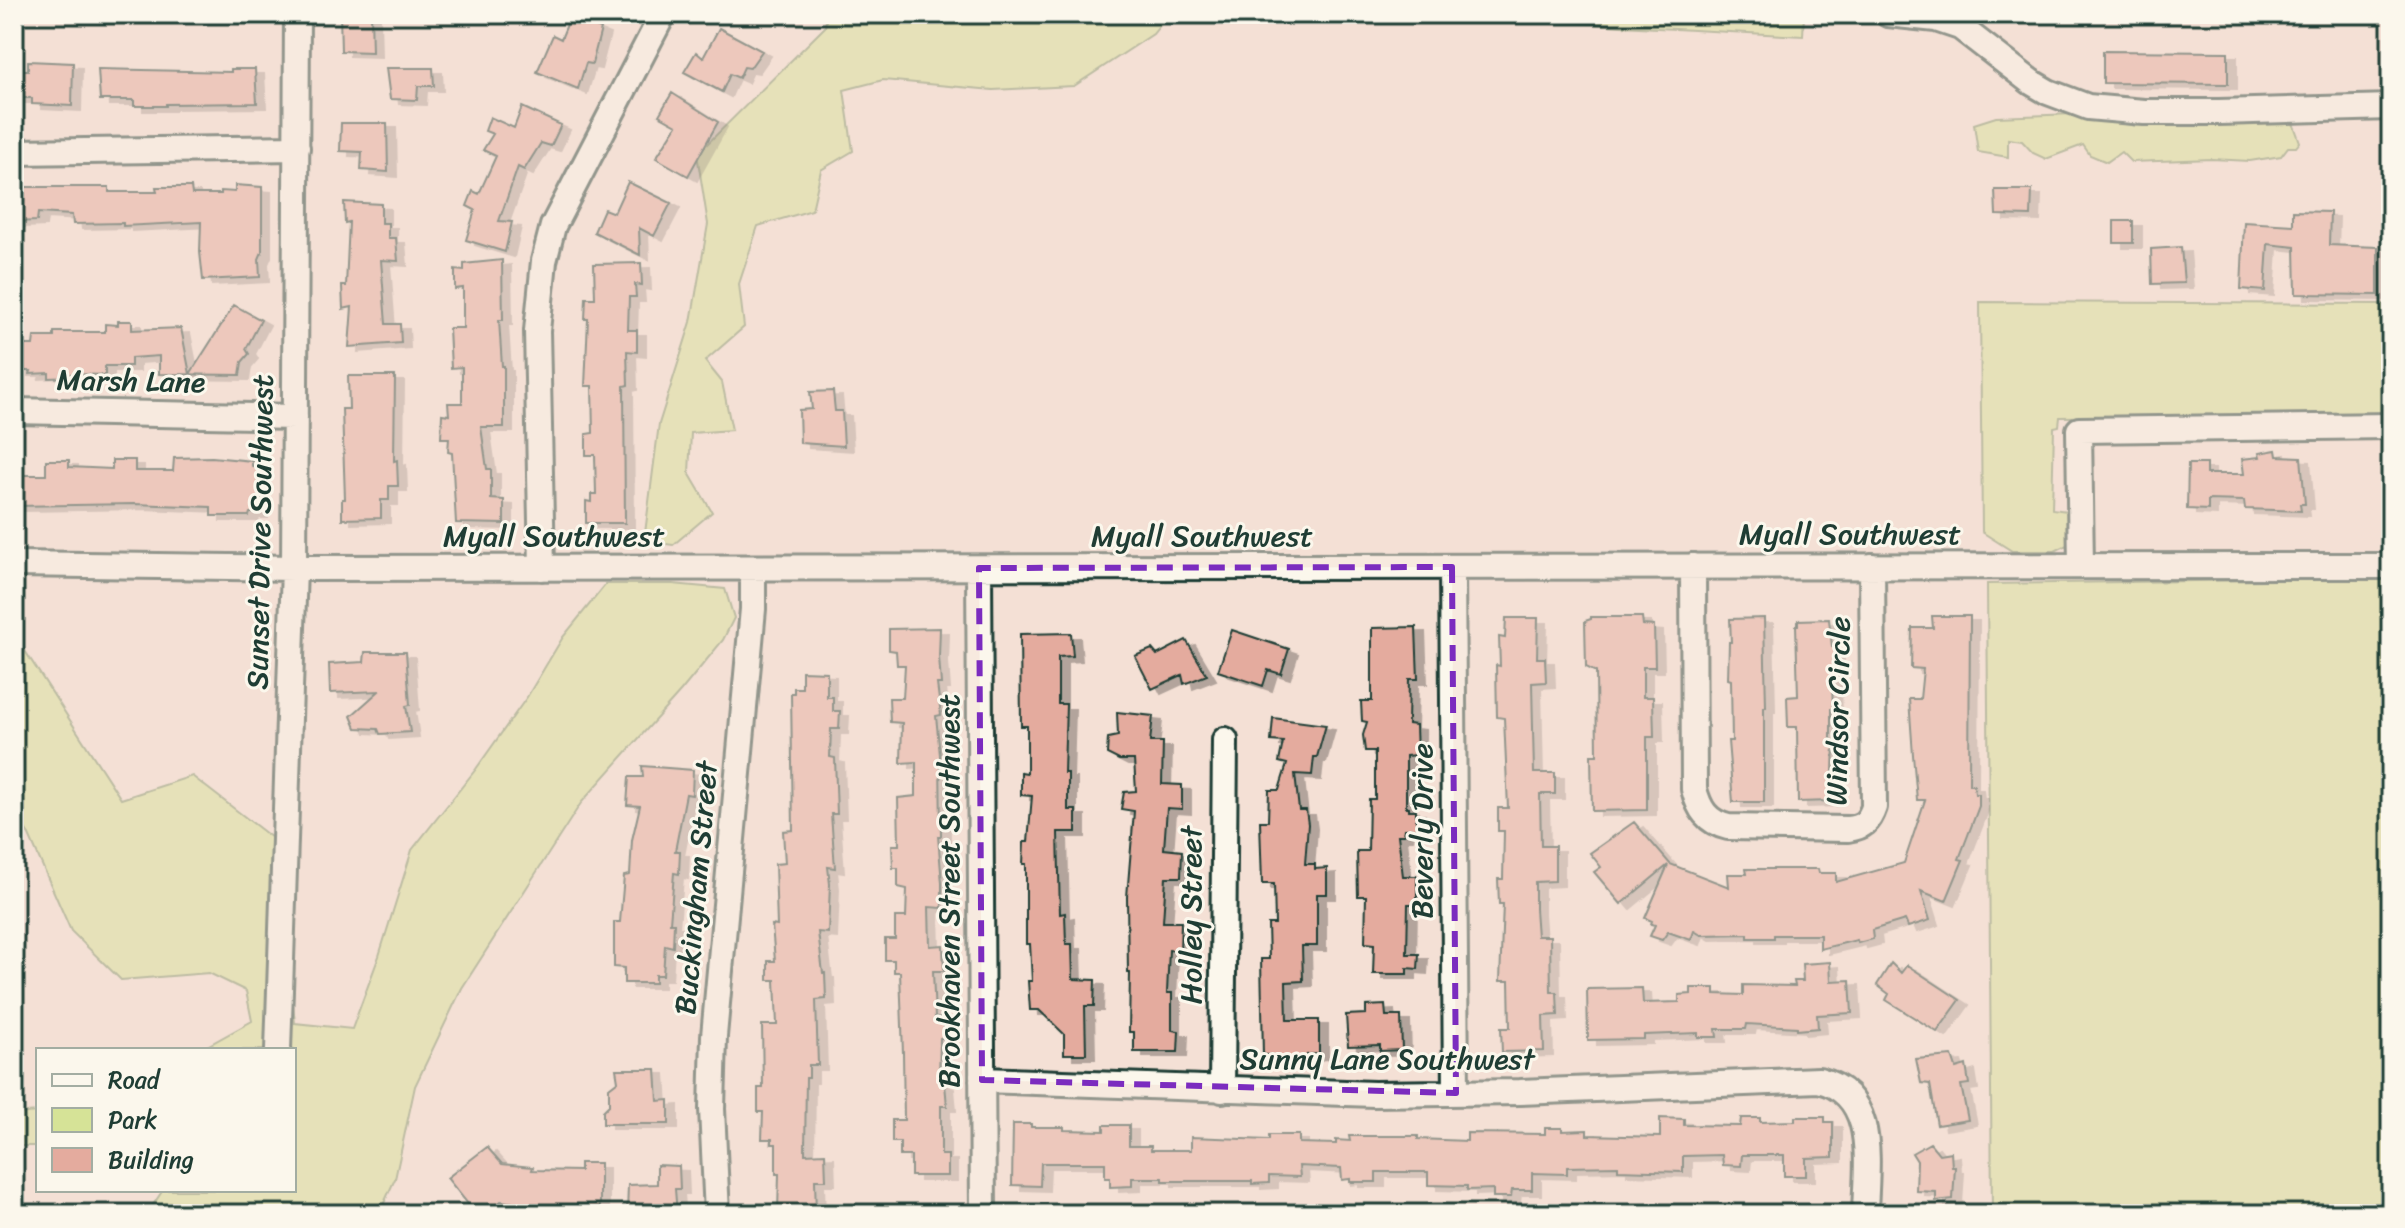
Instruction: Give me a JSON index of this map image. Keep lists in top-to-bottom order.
{
  "streets": {
    "street": [
      "Marsh Lane",
      "Sunset Drive Southwest",
      "Myall Southwest",
      "Windsor Circle",
      "Beverly Drive",
      "Buckingham Street",
      "Brookhaven Street Southwest",
      "Holley Street",
      "Sunny Lane Southwest"
    ]
  },
  "crossings": [
    ["Marsh Lane", "Sunset Drive Southwest"],
    ["Sunset Drive Southwest", "Myall Southwest"],
    ["Myall Southwest", "Windsor Circle"],
    ["Myall Southwest", "Beverly Drive"],
    ["Myall Southwest", "Buckingham Street"],
    ["Myall Southwest", "Brookhaven Street Southwest"],
    ["Beverly Drive", "Sunny Lane Southwest"],
    ["Brookhaven Street Southwest", "Sunny Lane Southwest"],
    ["Holley Street", "Sunny Lane Southwest"]
  ],
  "legend": ["Road", "Park", "Building"]
}
